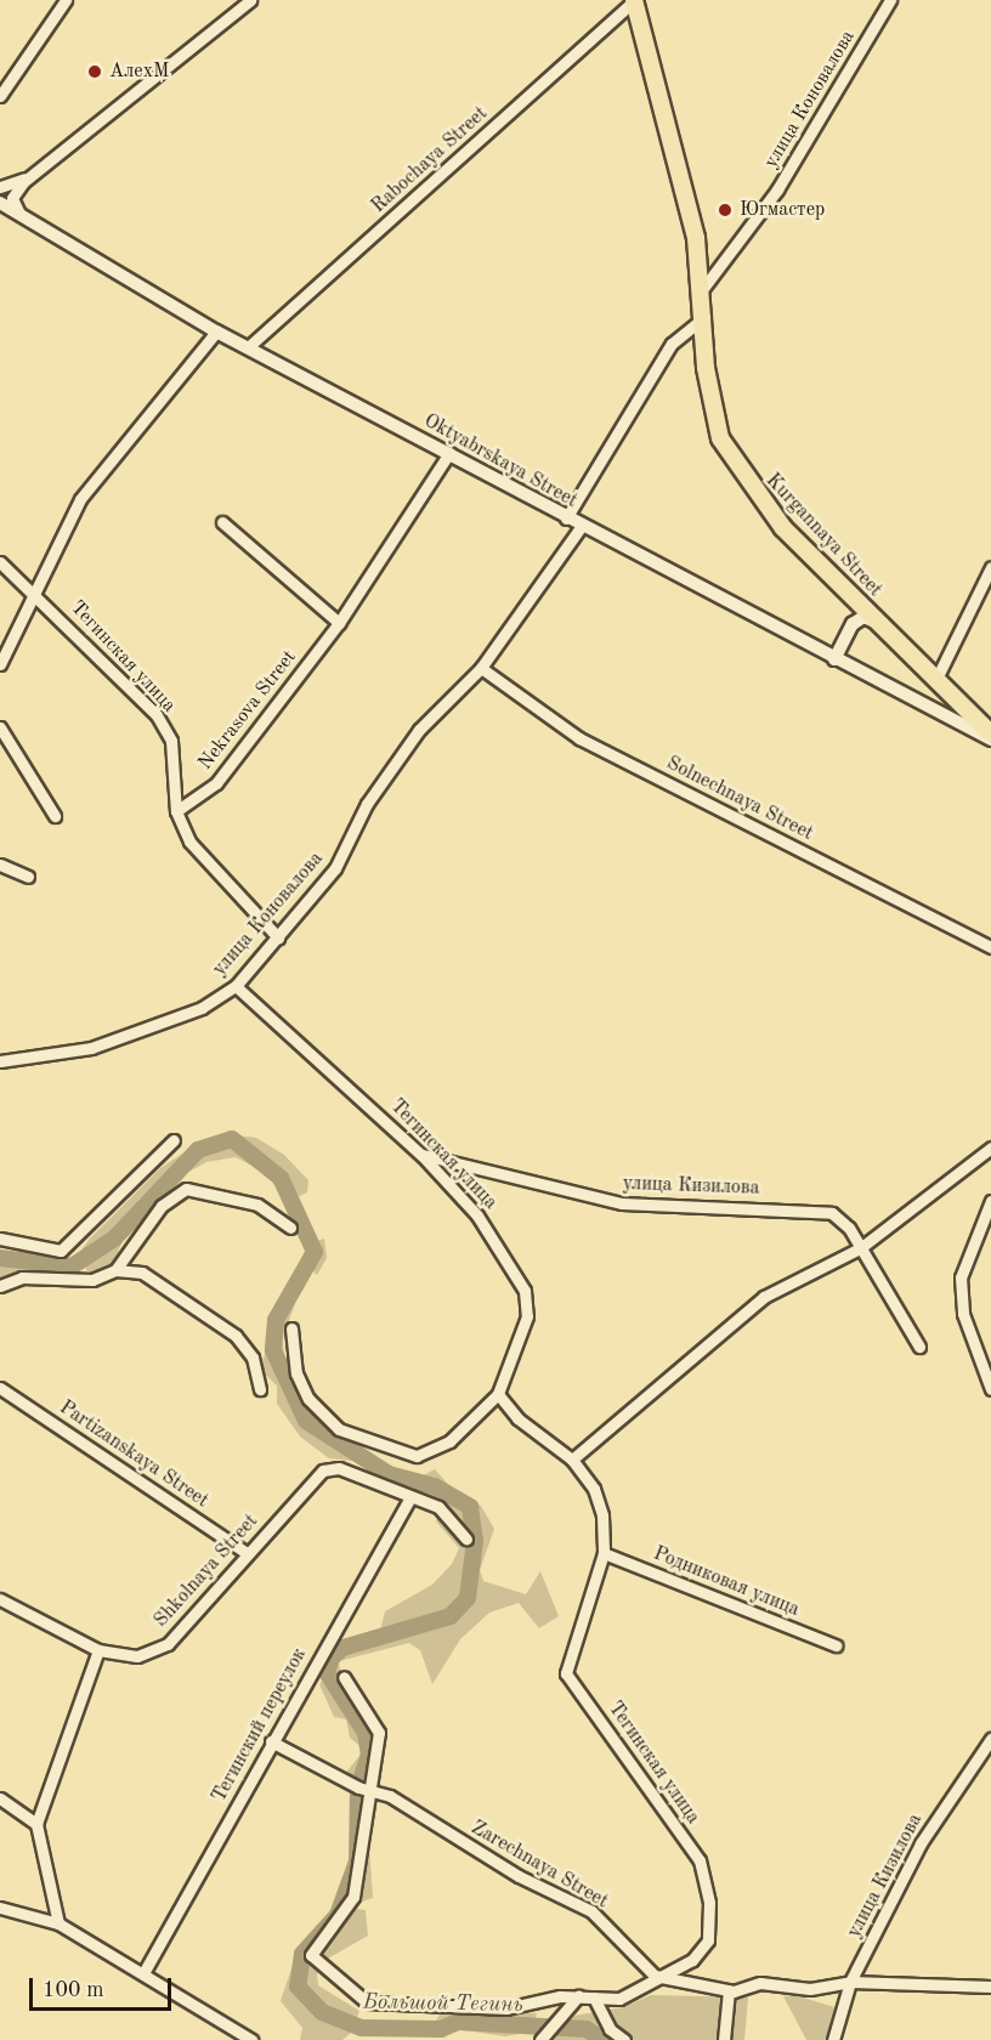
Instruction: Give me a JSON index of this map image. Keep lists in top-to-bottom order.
{
  "streets": {
    "main road": ["Kurgannaya Street"],
    "street": [
      "улица Коновалова",
      "Rabochaya Street",
      "Oktyabrskaya Street",
      "Тегинская улица",
      "Nekrasova Street",
      "Solnechnaya Street",
      "улица Кизилова",
      "Partizanskaya Street",
      "Shkolnaya Street",
      "Родниковая улица",
      "Тегинский переулок",
      "Zarechnaya Street"
    ]
  },
  "crossings": [
    ["улица Коновалова", "Oktyabrskaya Street"],
    ["улица Коновалова", "Kurgannaya Street"],
    ["улица Коновалова", "Тегинская улица"],
    ["улица Коновалова", "Solnechnaya Street"],
    ["Rabochaya Street", "Oktyabrskaya Street"],
    ["Rabochaya Street", "Kurgannaya Street"],
    ["Oktyabrskaya Street", "Kurgannaya Street"],
    ["Oktyabrskaya Street", "Nekrasova Street"],
    ["Тегинская улица", "Nekrasova Street"],
    ["Тегинская улица", "улица Кизилова"],
    ["Тегинская улица", "Родниковая улица"],
    ["Тегинская улица", "Zarechnaya Street"],
    ["Partizanskaya Street", "Shkolnaya Street"],
    ["Shkolnaya Street", "Тегинский переулок"],
    ["Тегинский переулок", "Zarechnaya Street"]
  ],
  "water": ["Большой Тегинь"],
  "places": ["АлехМ", "Югмастер"],
  "scale_bar": "100 m"
}
